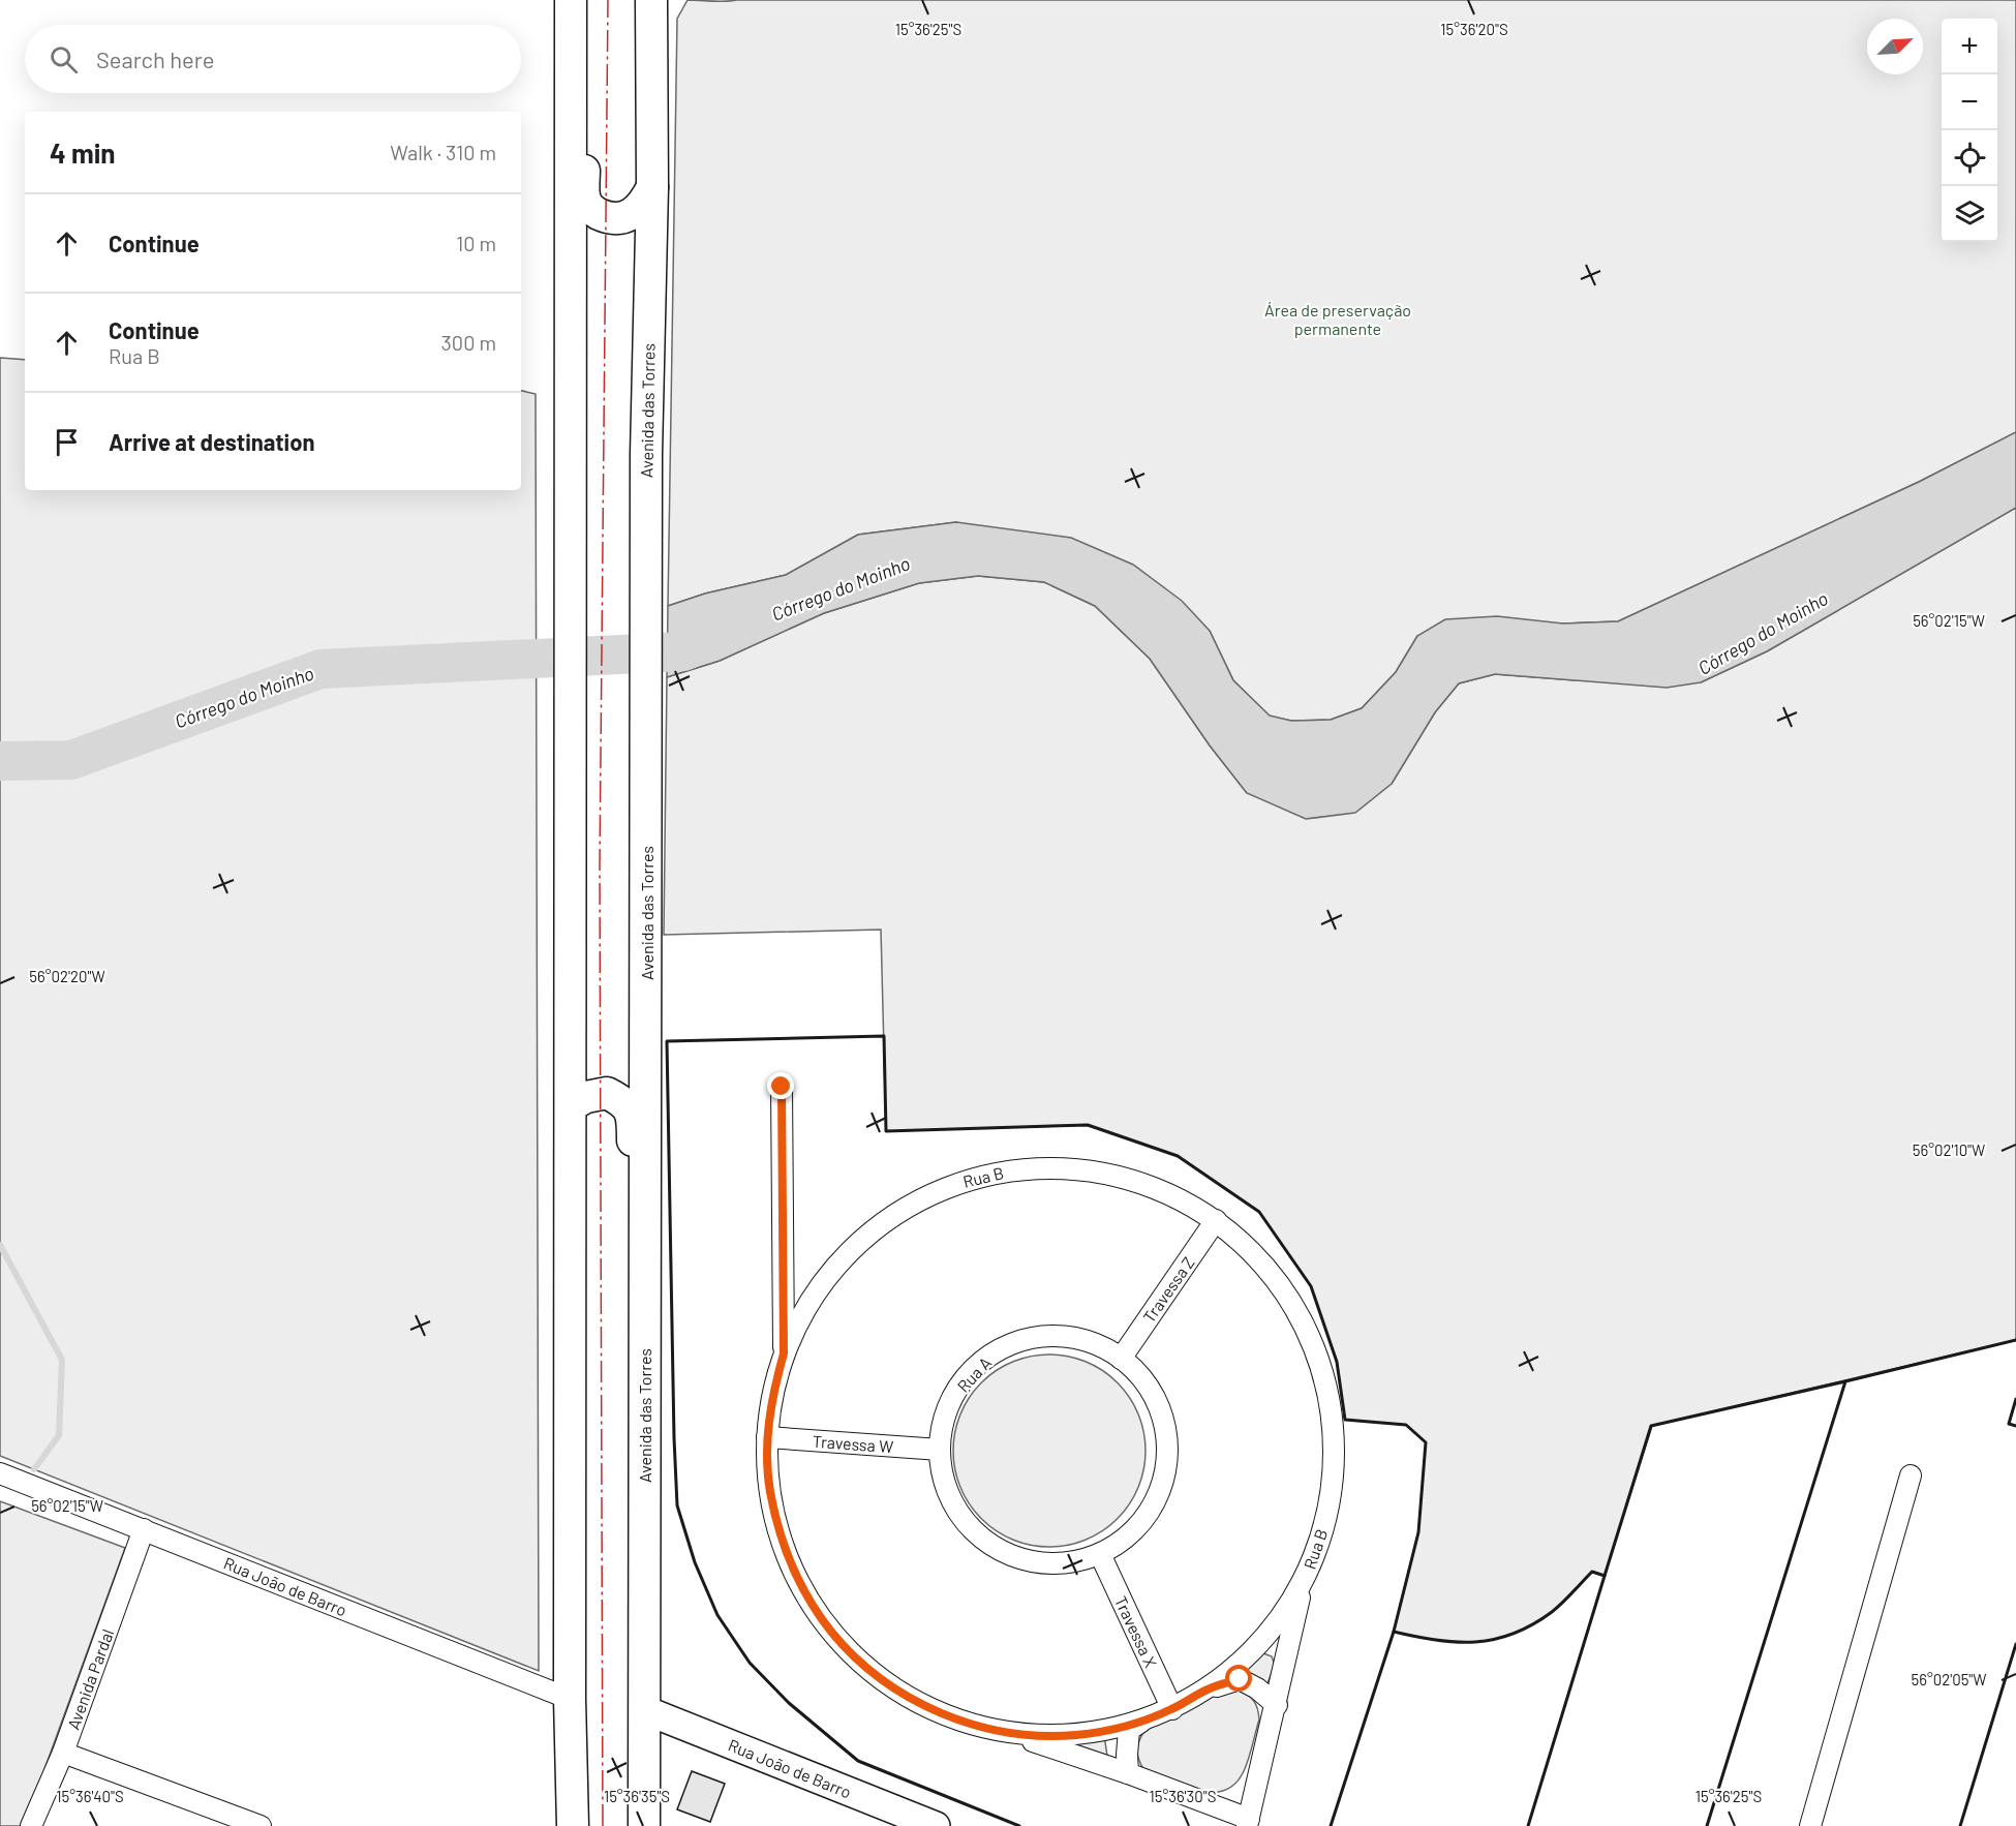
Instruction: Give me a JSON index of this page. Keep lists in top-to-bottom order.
{
  "streets": {
    "main road": ["Avenida das Torres"],
    "street": [
      "Rua B",
      "Travessa Z",
      "Rua A",
      "Travessa W",
      "Rua João de Barro",
      "Travessa X",
      "Avenida Pardal"
    ]
  },
  "crossings": [
    ["Avenida das Torres", "Rua João de Barro"],
    ["Rua B", "Travessa Z"],
    ["Rua B", "Travessa W"],
    ["Rua B", "Travessa X"],
    ["Travessa Z", "Rua A"],
    ["Rua A", "Travessa W"],
    ["Rua A", "Travessa X"],
    ["Rua João de Barro", "Avenida Pardal"]
  ],
  "water": ["Córrego do Moinho"],
  "parks": ["Área de preservação permanente"],
  "north": "top right",
  "page": {
    "map_buttons": ["+", "−"],
    "search": "Search here",
    "heading": ["4 min", "Walk · 310 m"],
    "list": [
      ["Continue", "10 m"],
      ["Continue", "Rua B", "300 m"],
      "Arrive at destination"
    ]
  },
  "coordinates": [
    "15°36'25\"S",
    "15°36'20\"S",
    "56°02'15\"W",
    "56°02'20\"W",
    "56°02'10\"W",
    "56°02'05\"W",
    "15°36'40\"S",
    "15°36'35\"S",
    "15°36'30\"S"
  ]
}
